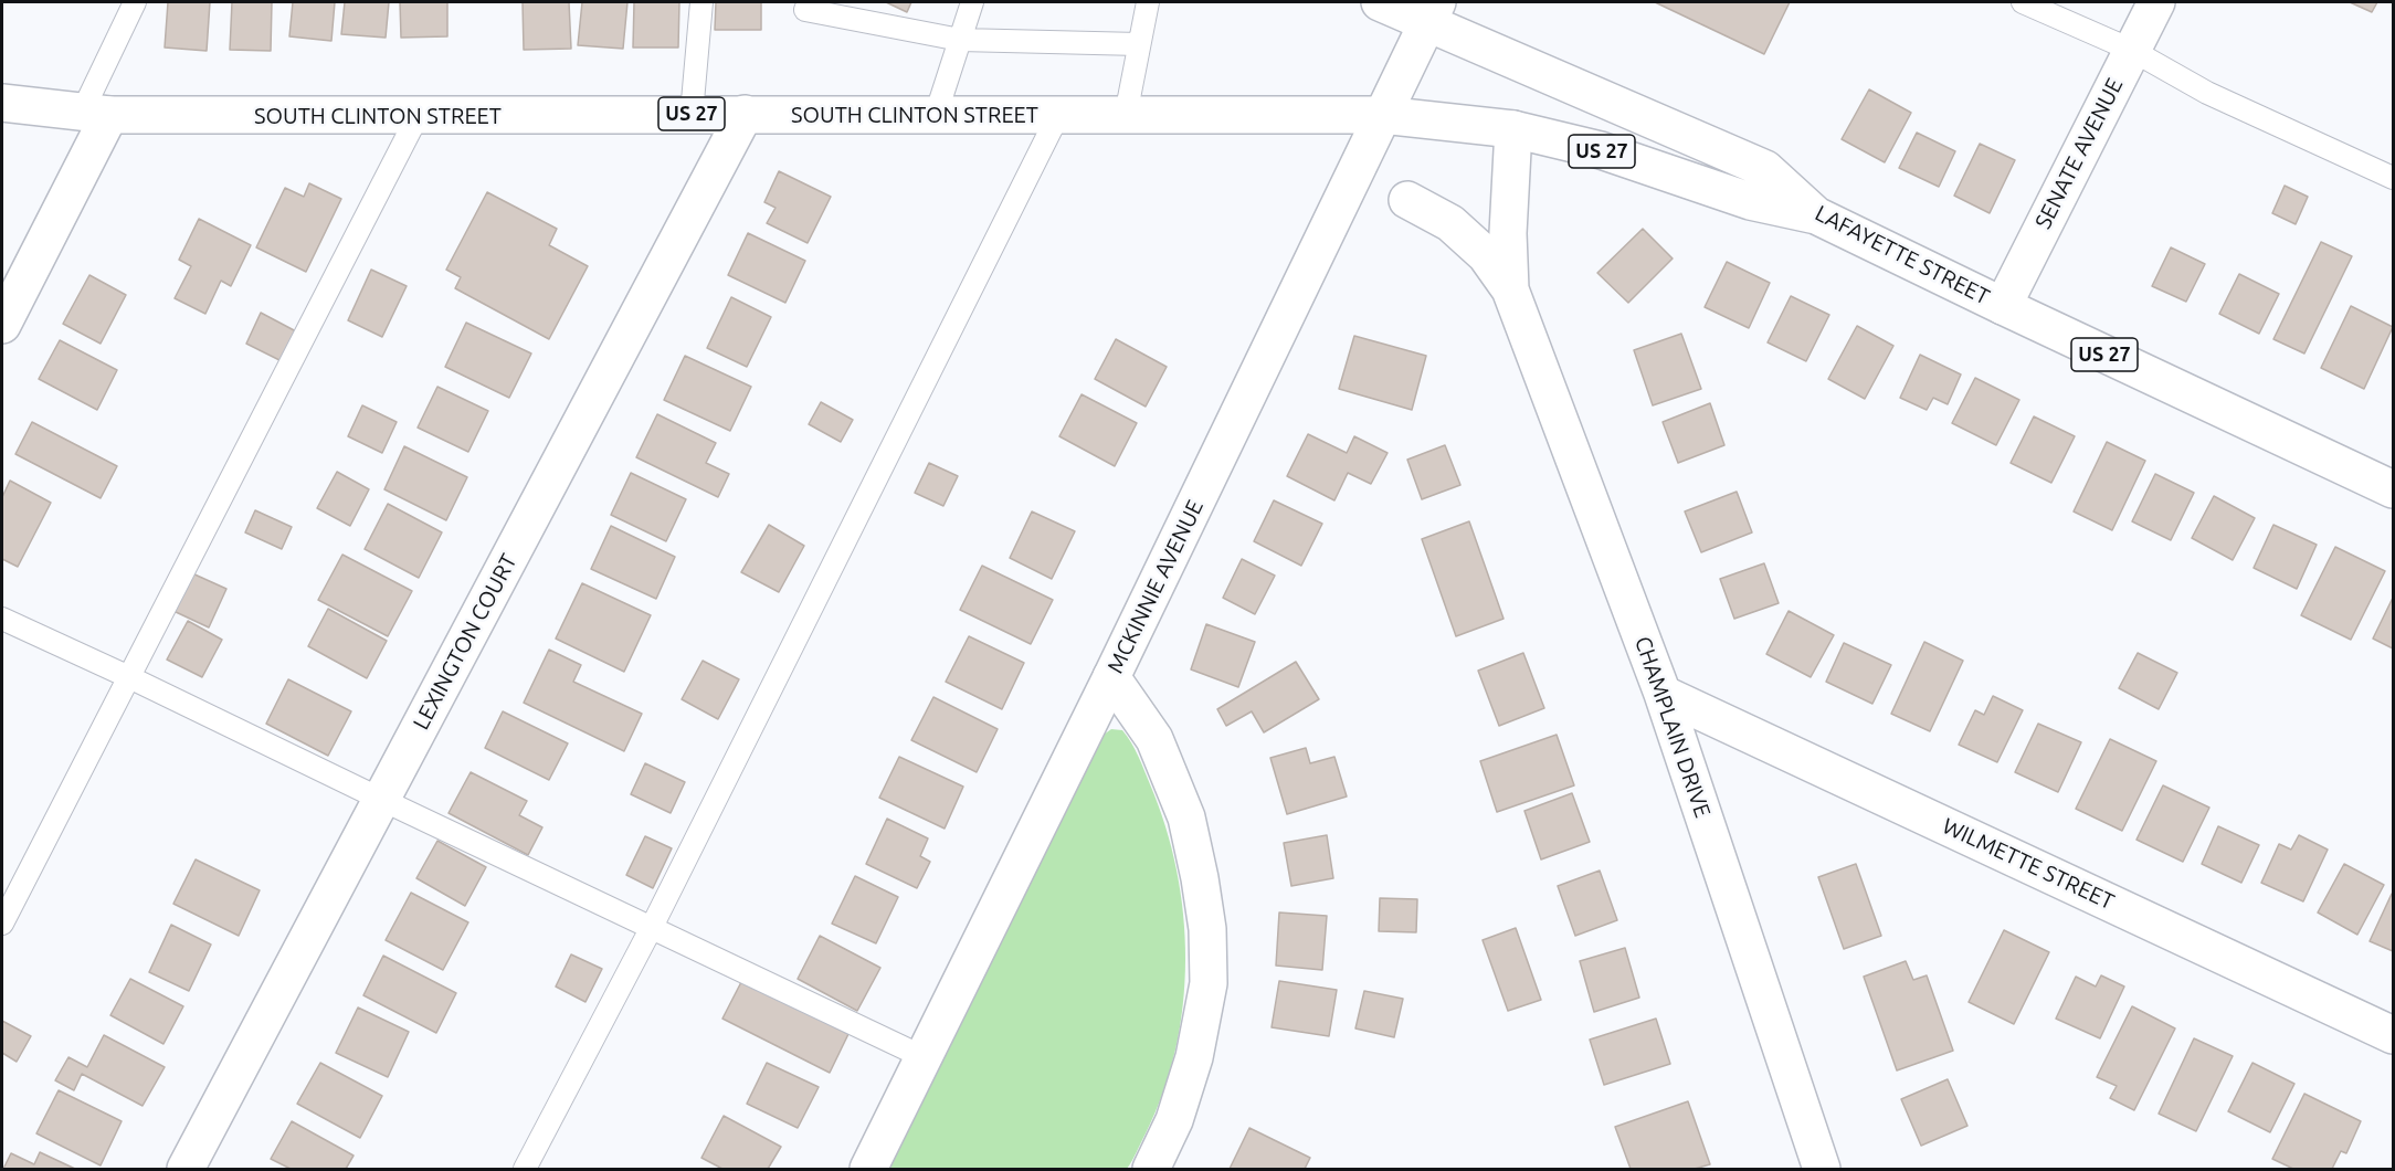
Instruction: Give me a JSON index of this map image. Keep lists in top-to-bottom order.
{
  "streets": {
    "main road": [
      "US 27",
      "SOUTH CLINTON STREET",
      "SENATE AVENUE",
      "LAFAYETTE STREET",
      "MCKINNIE AVENUE",
      "LEXINGTON COURT",
      "CHAMPLAIN DRIVE",
      "WILMETTE STREET"
    ]
  },
  "crossings": [
    ["SOUTH CLINTON STREET", "LAFAYETTE STREET"],
    ["SOUTH CLINTON STREET", "MCKINNIE AVENUE"],
    ["SOUTH CLINTON STREET", "LEXINGTON COURT"],
    ["SOUTH CLINTON STREET", "CHAMPLAIN DRIVE"],
    ["SENATE AVENUE", "LAFAYETTE STREET"],
    ["LAFAYETTE STREET", "MCKINNIE AVENUE"],
    ["CHAMPLAIN DRIVE", "WILMETTE STREET"]
  ]
}
